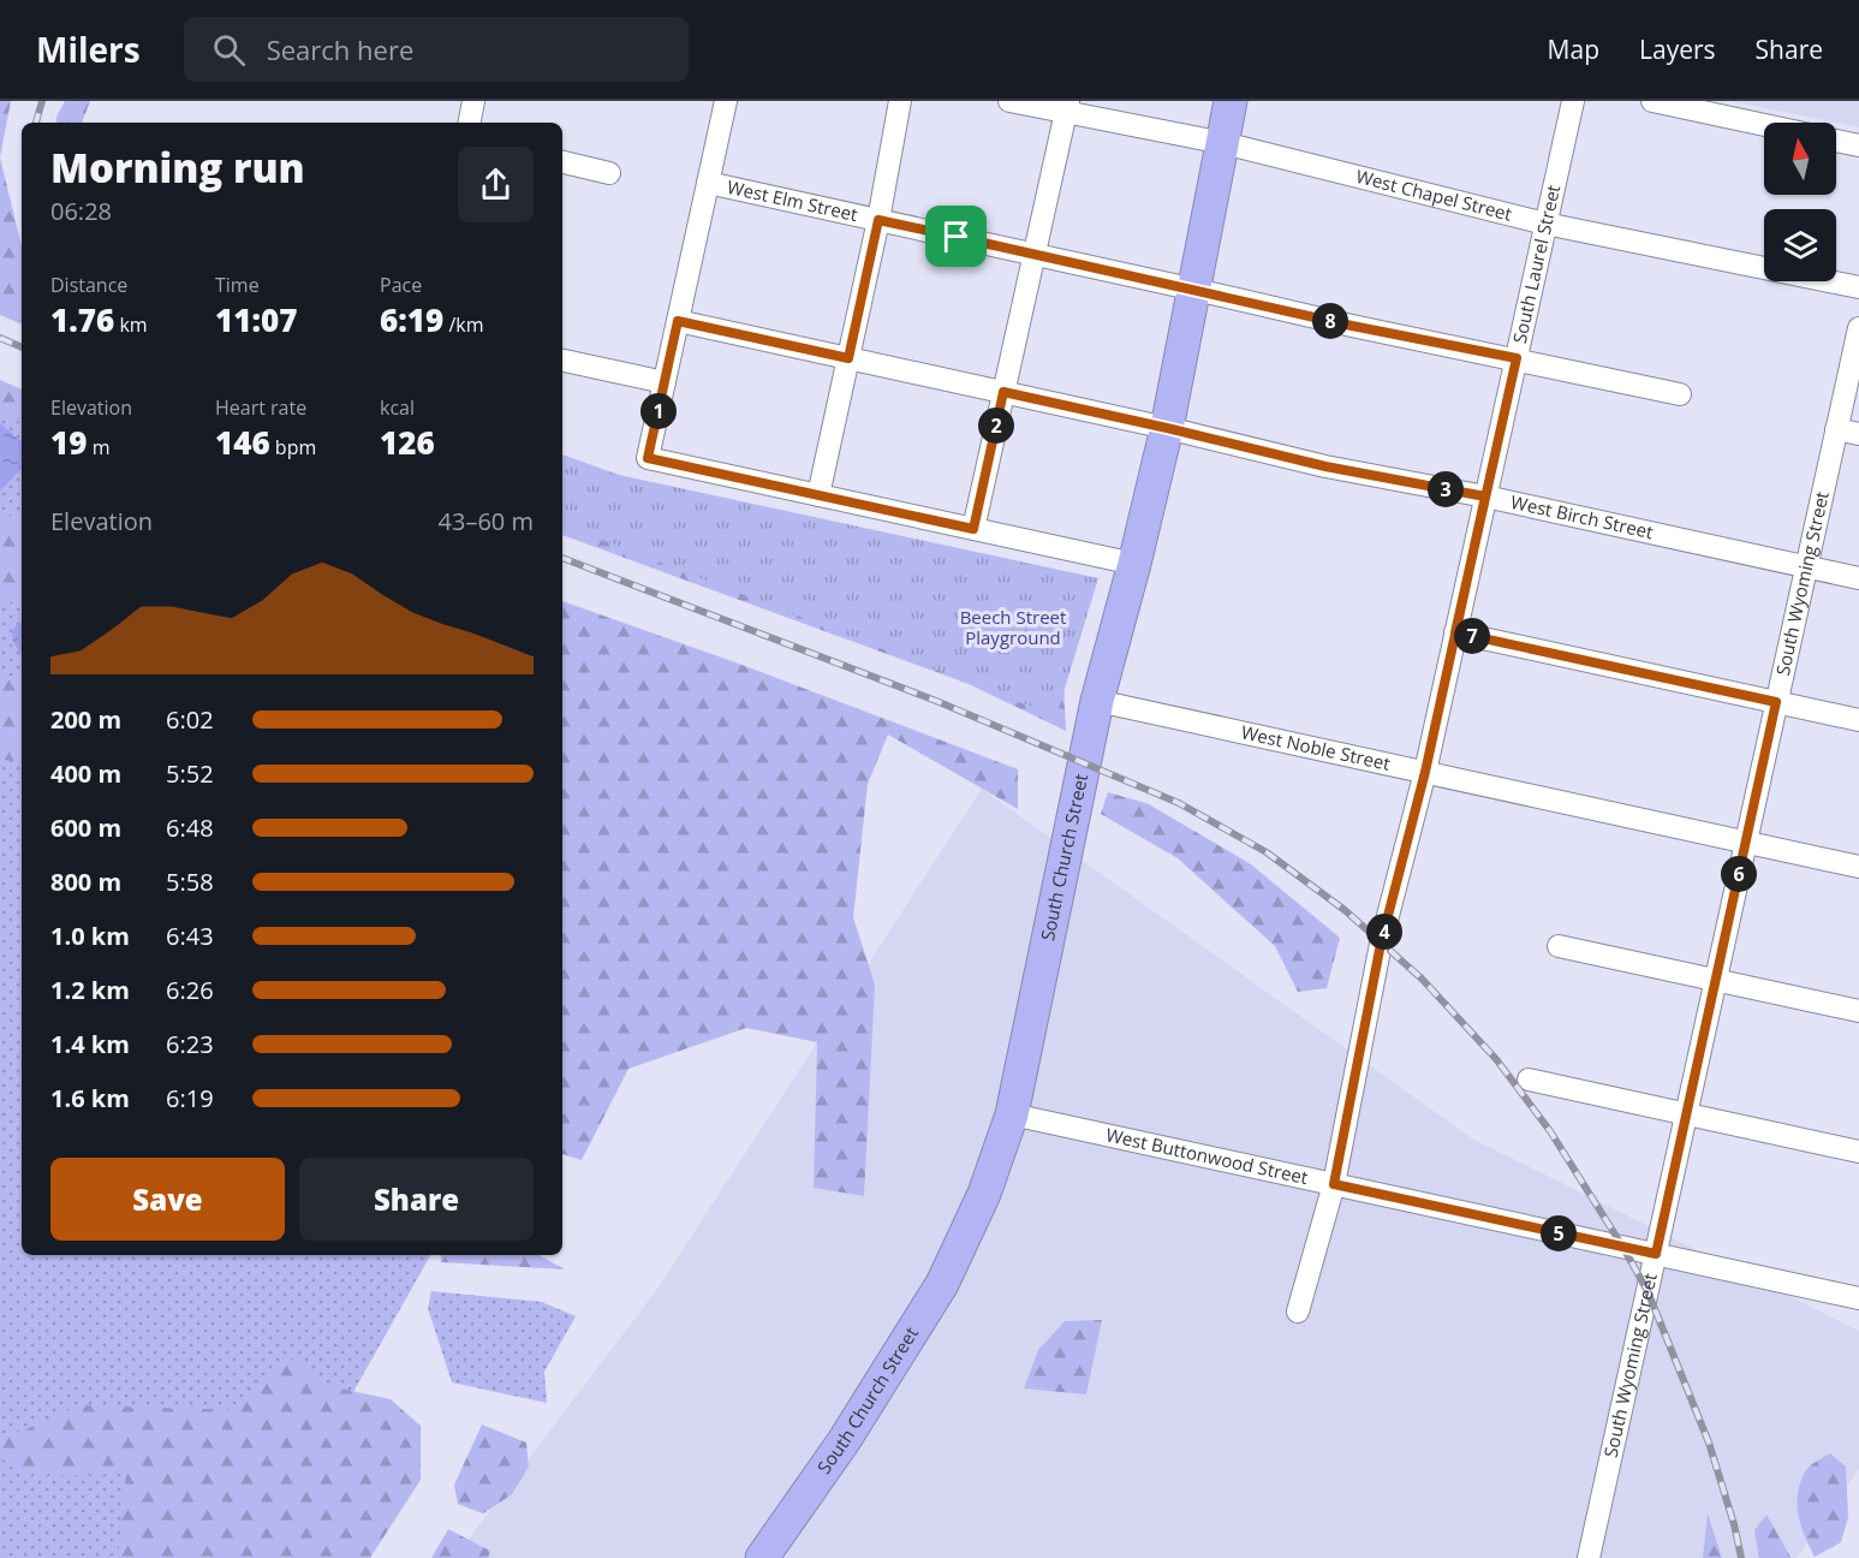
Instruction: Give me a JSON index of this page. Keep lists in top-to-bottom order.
{
  "streets": {
    "highway": ["South Church Street"],
    "street": [
      "West Chapel Street",
      "West Elm Street",
      "South Laurel Street",
      "West Birch Street",
      "South Wyoming Street",
      "West Noble Street",
      "West Buttonwood Street"
    ]
  },
  "crossings": [
    ["West Chapel Street", "South Laurel Street"],
    ["West Chapel Street", "South Church Street"],
    ["West Elm Street", "South Laurel Street"],
    ["West Elm Street", "South Church Street"],
    ["South Laurel Street", "West Birch Street"],
    ["South Laurel Street", "West Noble Street"],
    ["South Laurel Street", "West Buttonwood Street"],
    ["West Birch Street", "South Wyoming Street"],
    ["West Birch Street", "South Church Street"],
    ["South Wyoming Street", "West Noble Street"],
    ["South Wyoming Street", "West Buttonwood Street"],
    ["West Noble Street", "South Church Street"],
    ["South Church Street", "West Buttonwood Street"]
  ],
  "parks": ["Beech Street Playground"],
  "north": "top",
  "page": {
    "header": "Milers",
    "search": "Search here",
    "nav": ["Map", "Layers", "Share"],
    "heading": ["Morning run", "06:28"],
    "stats": [
      ["Distance", "1.76 km"],
      ["Time", "11:07"],
      ["Pace", "6:19 /km"],
      ["Elevation", "19 m"],
      ["Heart rate", "146 bpm"],
      ["kcal", "126"]
    ],
    "pins": [
      "8",
      "1",
      "2",
      "3",
      "7",
      "6",
      "4",
      "5"
    ],
    "chart": ["Elevation", "43–60 m"],
    "list": [
      {
        "name": "200 m",
        "note": "6:02"
      },
      {
        "name": "400 m",
        "note": "5:52"
      },
      {
        "name": "600 m",
        "note": "6:48"
      },
      {
        "name": "800 m",
        "note": "5:58"
      },
      {
        "name": "1.0 km",
        "note": "6:43"
      },
      {
        "name": "1.2 km",
        "note": "6:26"
      },
      {
        "name": "1.4 km",
        "note": "6:23"
      },
      {
        "name": "1.6 km",
        "note": "6:19"
      }
    ],
    "buttons": ["Save", "Share"]
  }
}
